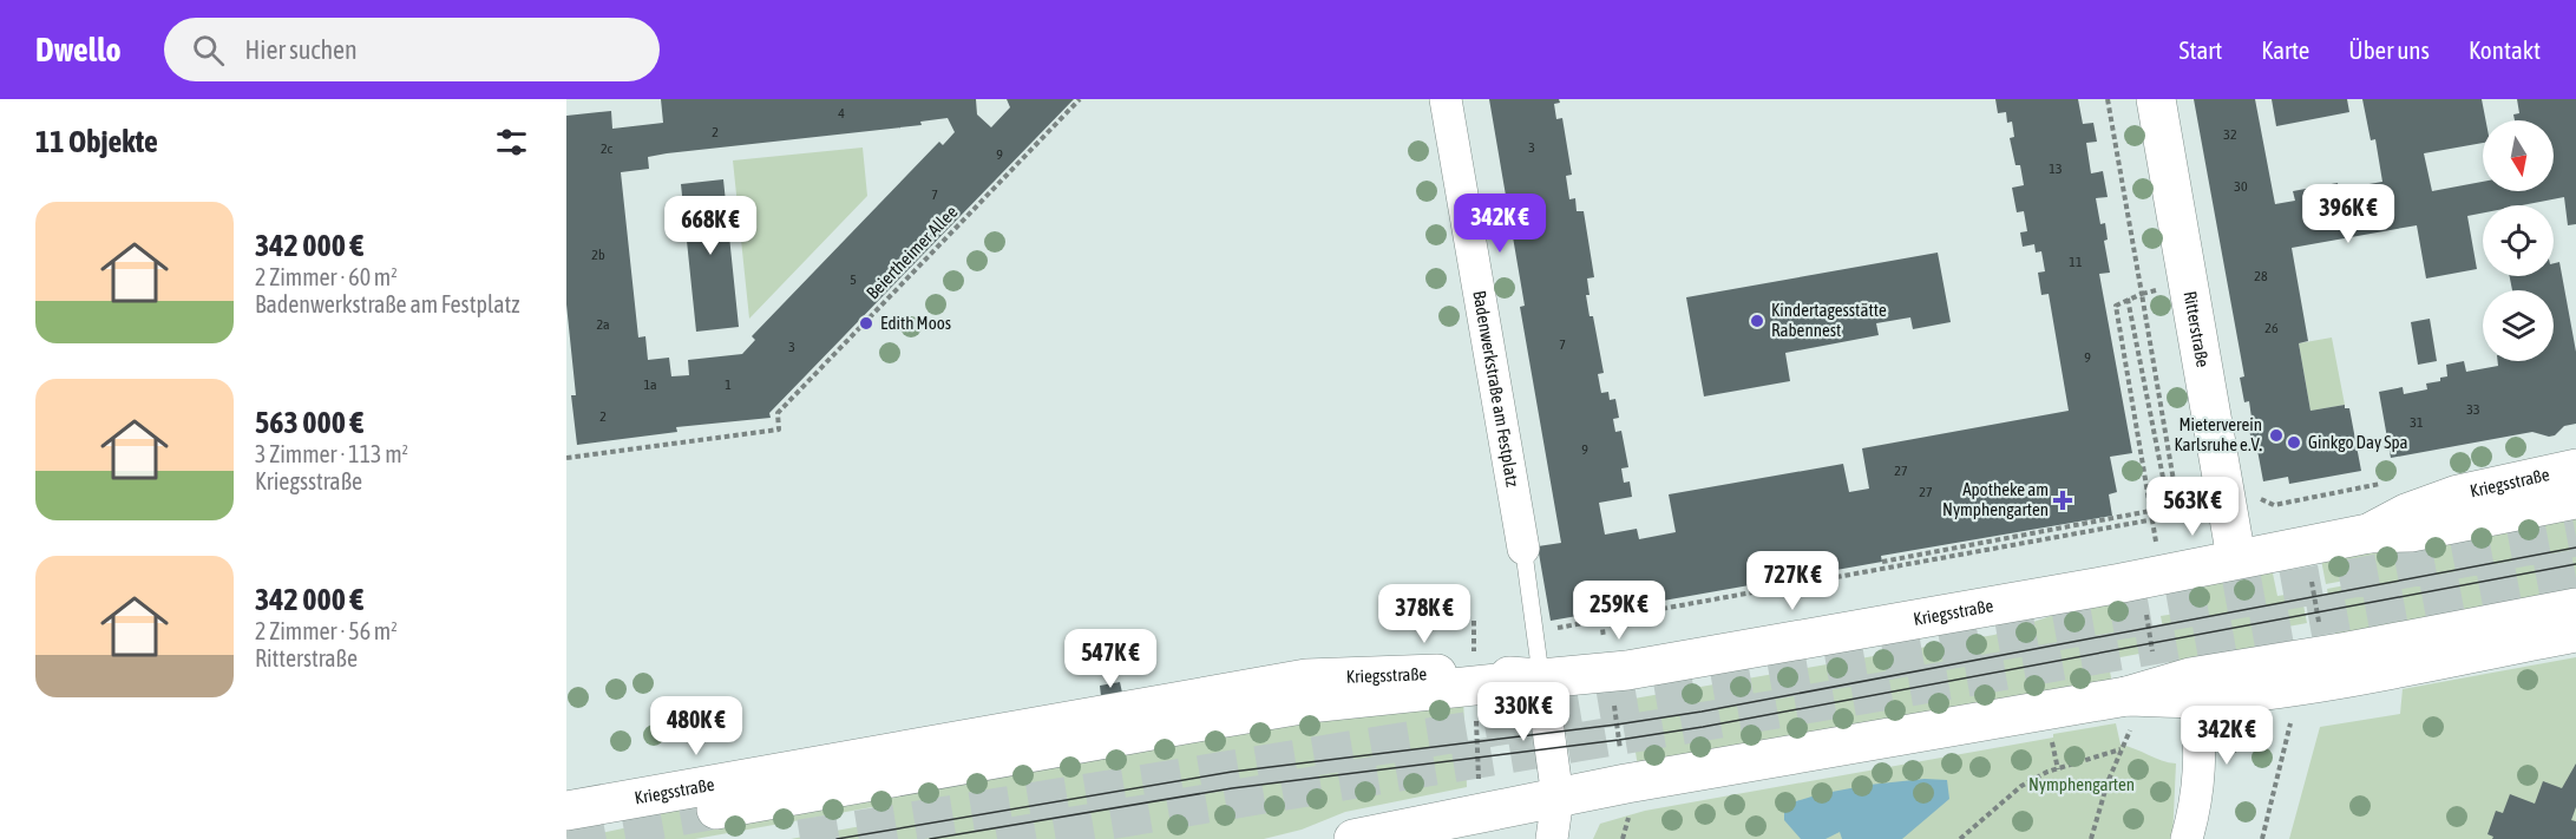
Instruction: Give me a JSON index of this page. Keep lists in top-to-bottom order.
{
  "streets": {
    "main road": ["Ritterstraße", "Kriegsstraße"],
    "street": ["Badenwerkstraße am Festplatz"],
    "path": ["Beiertheimer Allee"]
  },
  "crossings": [
    ["Ritterstraße", "Kriegsstraße"],
    ["Badenwerkstraße am Festplatz", "Kriegsstraße"]
  ],
  "parks": ["Nymphengarten"],
  "places": {
    "other": [
      "Kindertagesstätte Rabennest",
      "Edith Moos",
      "Mieterverein Karlsruhe e.V.",
      "Ginkgo Day Spa"
    ],
    "health": ["Apotheke am Nymphengarten"]
  },
  "house_numbers": [
    "4",
    "2",
    "32",
    "3",
    "2c",
    "9",
    "13",
    "30",
    "7",
    "2b",
    "11",
    "28",
    "5",
    "2a",
    "26",
    "7",
    "3",
    "9",
    "1a",
    "1",
    "33",
    "2",
    "31",
    "9",
    "27",
    "27"
  ],
  "north": "bottom",
  "page": {
    "header": "Dwello",
    "search": "Hier suchen",
    "nav": [
      "Start",
      "Karte",
      "Über uns",
      "Kontakt"
    ],
    "heading": "11 Objekte",
    "list": [
      {
        "name": "342 000 €",
        "note": "2 Zimmer · 60 m² · Badenwerkstraße am Festplatz"
      },
      {
        "name": "563 000 €",
        "note": "3 Zimmer · 113 m² · Kriegsstraße"
      },
      {
        "name": "342 000 €",
        "note": "2 Zimmer · 56 m² · Ritterstraße"
      }
    ],
    "price": [
      "396K €",
      "342K €",
      "668K €",
      "563K €",
      "727K €",
      "259K €",
      "378K €",
      "547K €",
      "330K €",
      "480K €",
      "342K €"
    ]
  }
}
